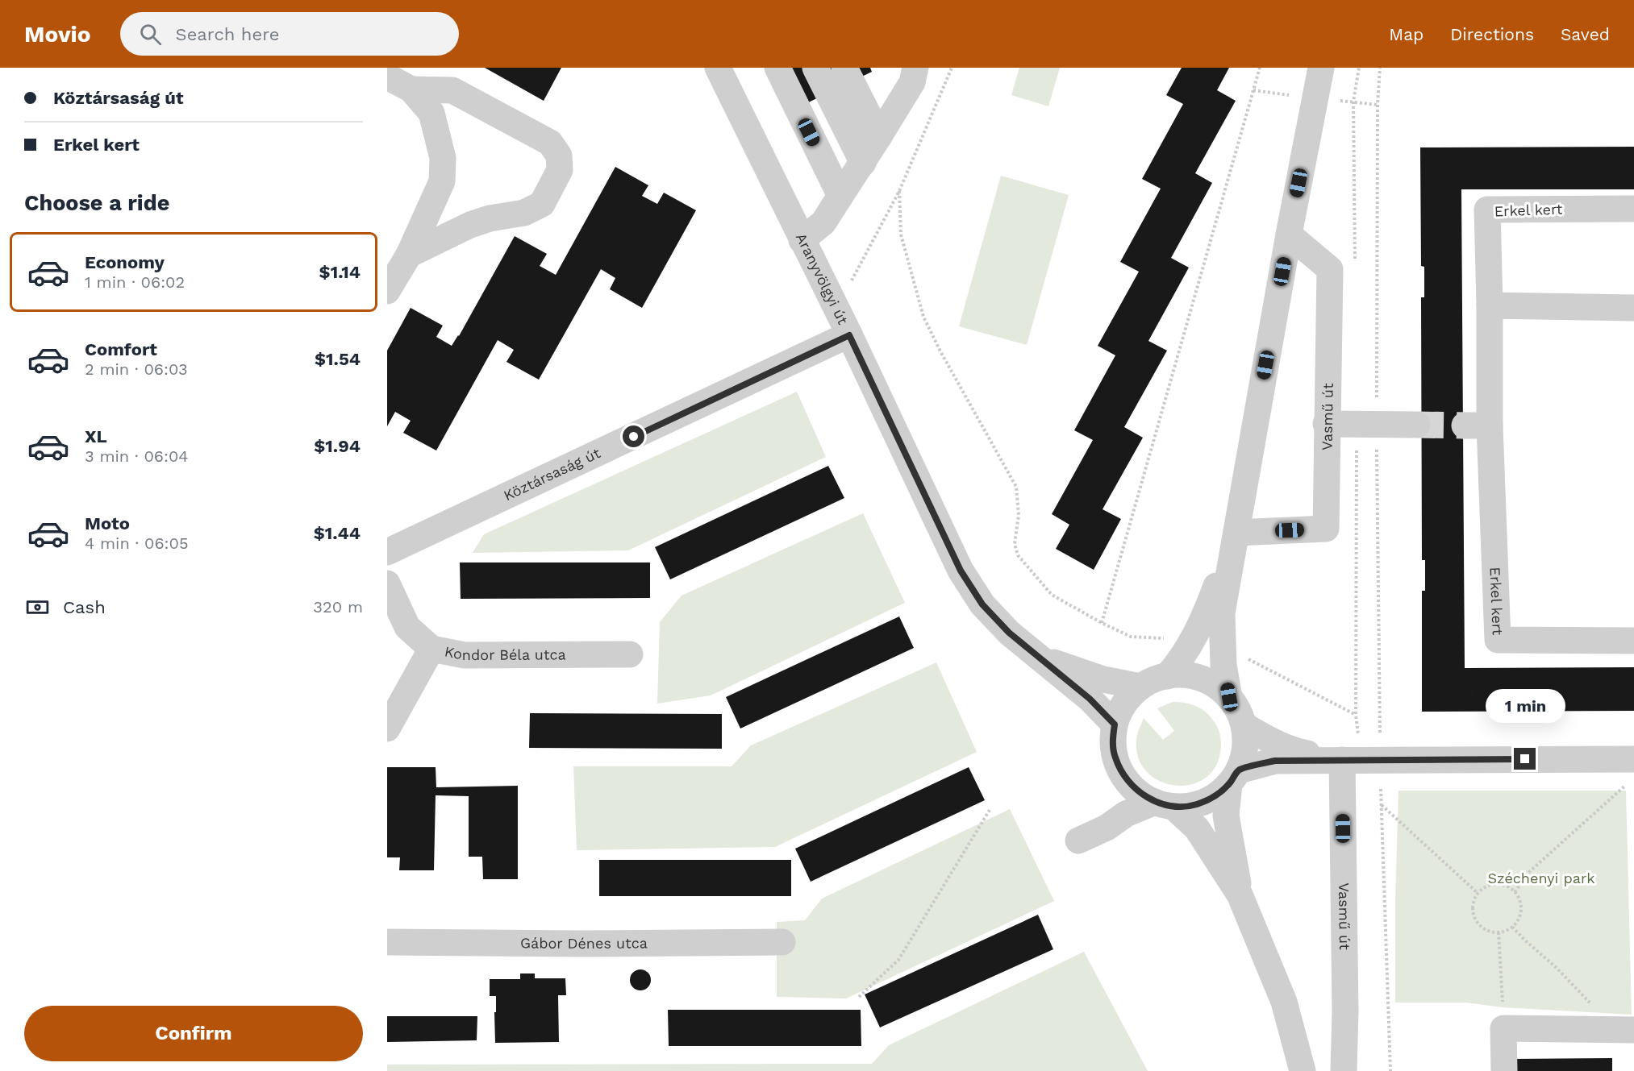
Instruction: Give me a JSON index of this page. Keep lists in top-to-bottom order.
{
  "streets": {
    "street": [
      "Erkel kert",
      "Aranyvölgyi út",
      "Vasmű út",
      "Köztársaság út",
      "Kondor Béla utca",
      "Gábor Dénes utca"
    ]
  },
  "crossings": [
    ["Aranyvölgyi út", "Köztársaság út"]
  ],
  "parks": ["Széchenyi park"],
  "page": {
    "header": "Movio",
    "search": "Search here",
    "nav": ["Map", "Directions", "Saved"],
    "banner": ["Köztársaság út", "Erkel kert"],
    "heading": "Choose a ride",
    "list": [
      {
        "name": "Economy",
        "note": "1 min · 06:02",
        "value": "$1.14"
      },
      {
        "name": "Comfort",
        "note": "2 min · 06:03",
        "value": "$1.54"
      },
      {
        "name": "XL",
        "note": "3 min · 06:04",
        "value": "$1.94"
      },
      {
        "name": "Moto",
        "note": "4 min · 06:05",
        "value": "$1.44"
      }
    ],
    "pay": ["Cash", "320 m"],
    "bubble": "1 min",
    "buttons": "Confirm"
  }
}
